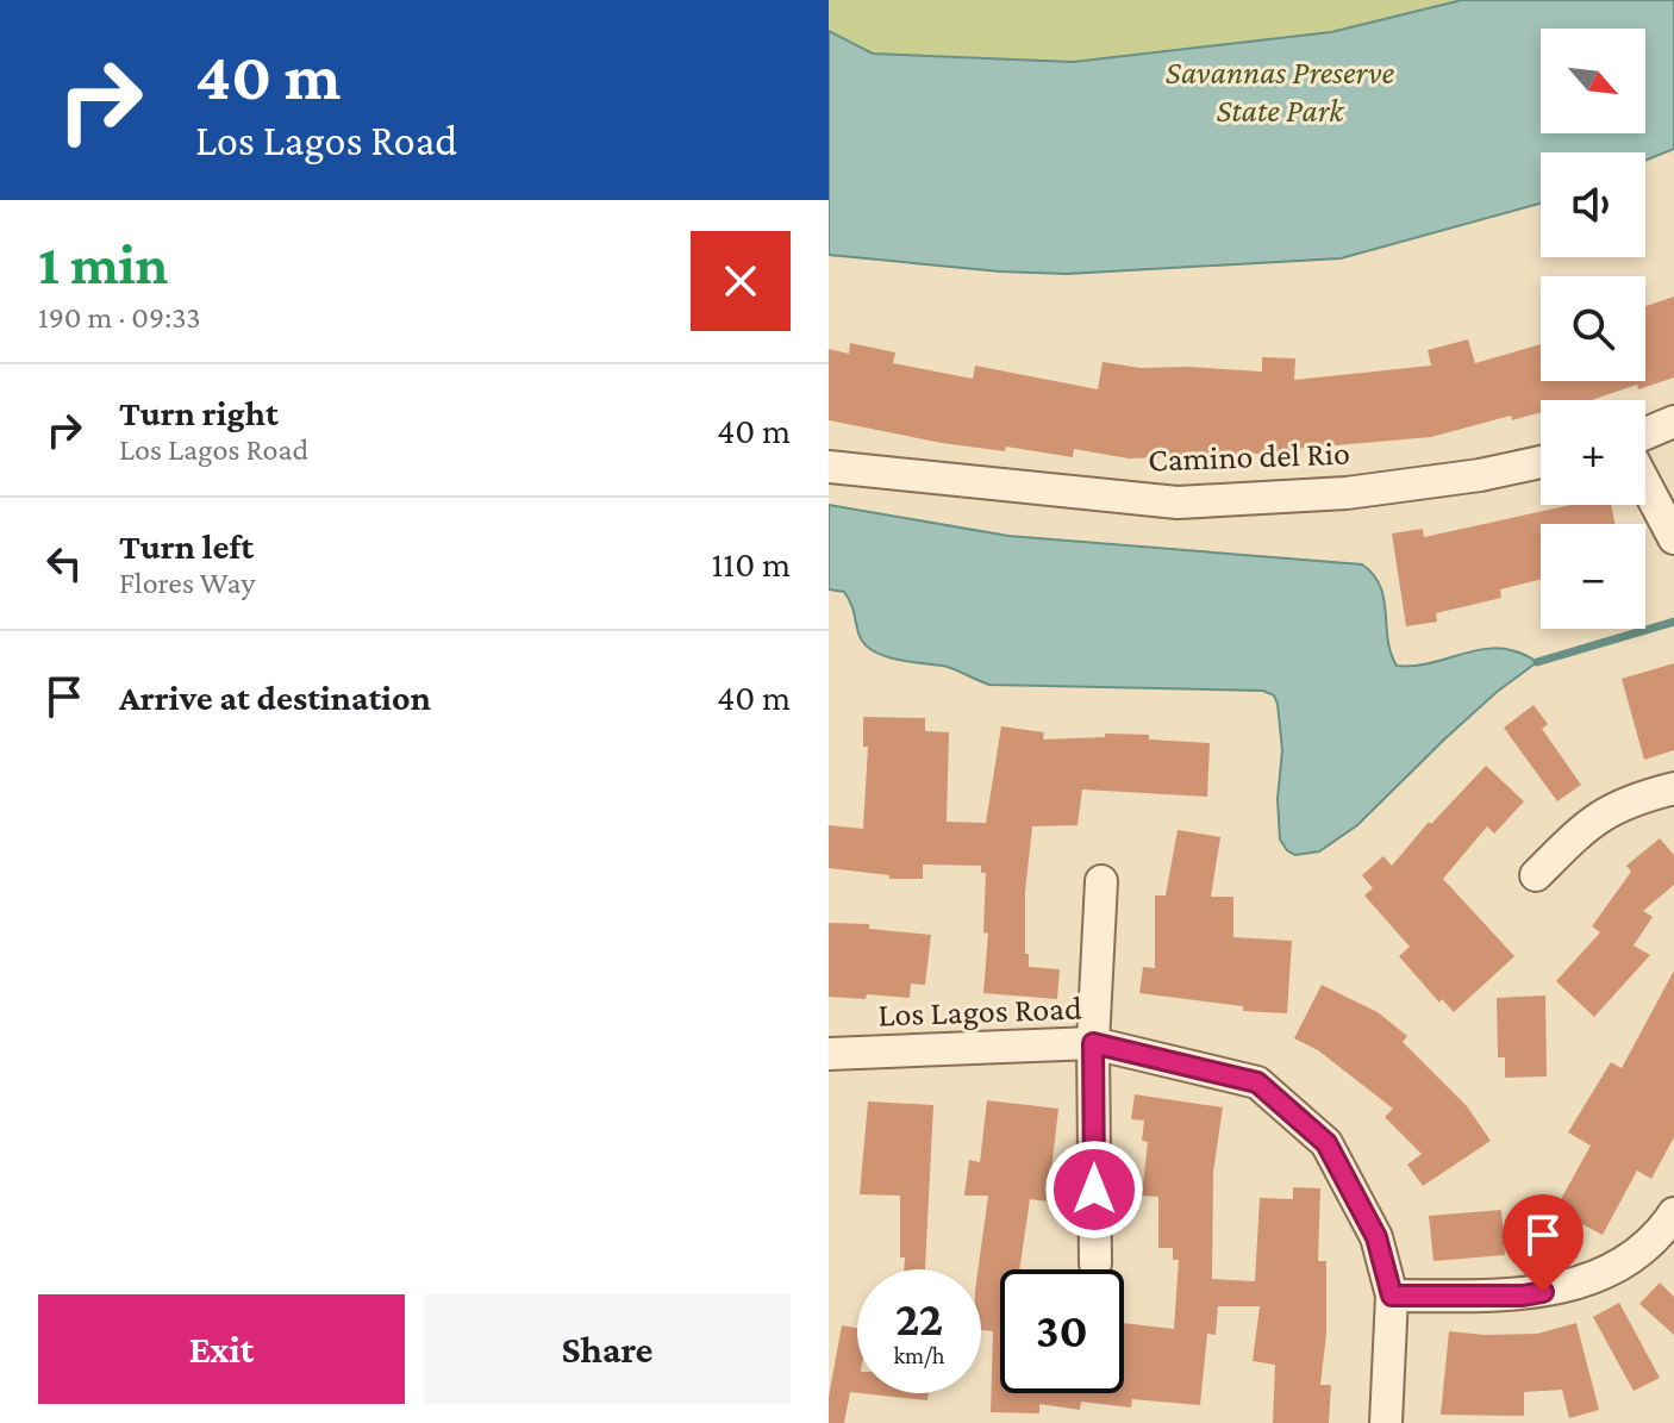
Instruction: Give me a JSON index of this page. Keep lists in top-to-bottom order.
{
  "streets": {
    "street": ["Camino del Rio", "Los Lagos Road"]
  },
  "parks": ["Savannas Preserve State Park"],
  "north": "bottom right",
  "page": {
    "turn": ["40 m", "Los Lagos Road"],
    "map_buttons": ["+", "−"],
    "heading": ["1 min", "190 m · 09:33"],
    "list": [
      {
        "name": "Turn right",
        "note": "Los Lagos Road",
        "value": "40 m"
      },
      {
        "name": "Turn left",
        "note": "Flores Way",
        "value": "110 m"
      },
      {
        "name": "Arrive at destination",
        "value": "40 m"
      }
    ],
    "speed": "22 km/h",
    "limit": "30",
    "buttons": ["Exit", "Share"]
  }
}
